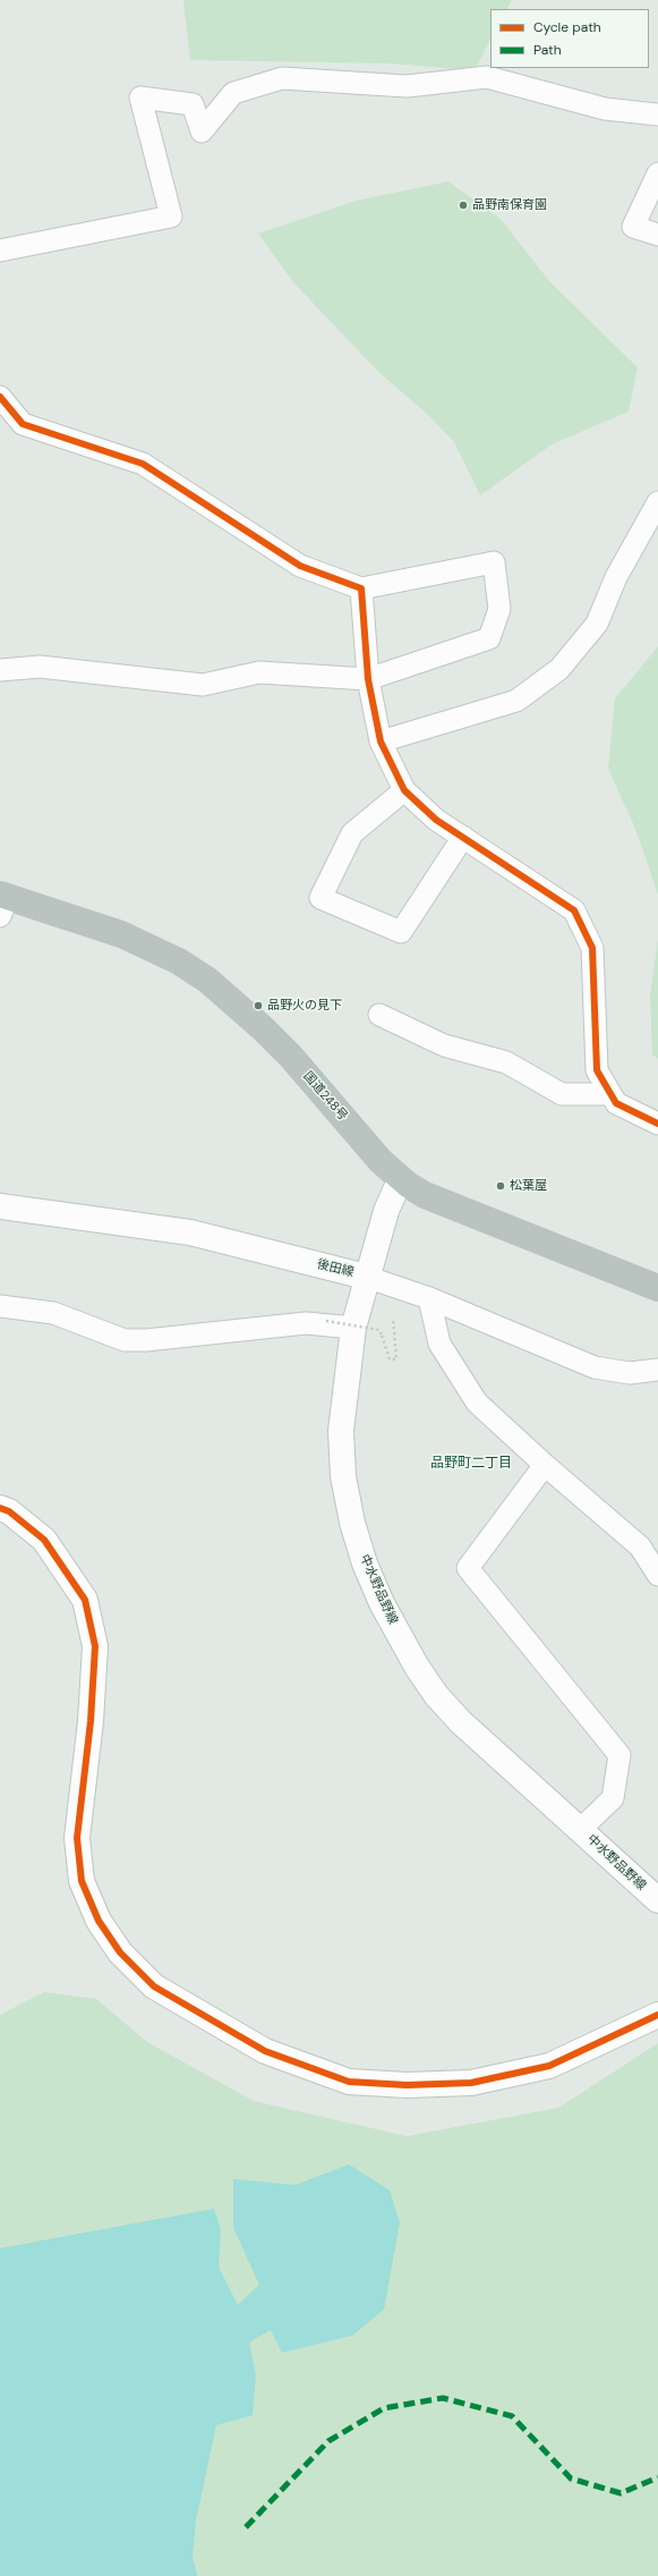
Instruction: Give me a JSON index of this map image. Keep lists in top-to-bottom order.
{
  "streets": {
    "highway": ["国道248号"],
    "street": ["後田線", "中水野品野線"]
  },
  "crossings": [
    ["国道248号", "中水野品野線"],
    ["後田線", "中水野品野線"]
  ],
  "districts": ["品野町二丁目"],
  "places": ["品野南保育園", "品野火の見下", "松葉屋"],
  "legend": ["Cycle path", "Path"]
}
